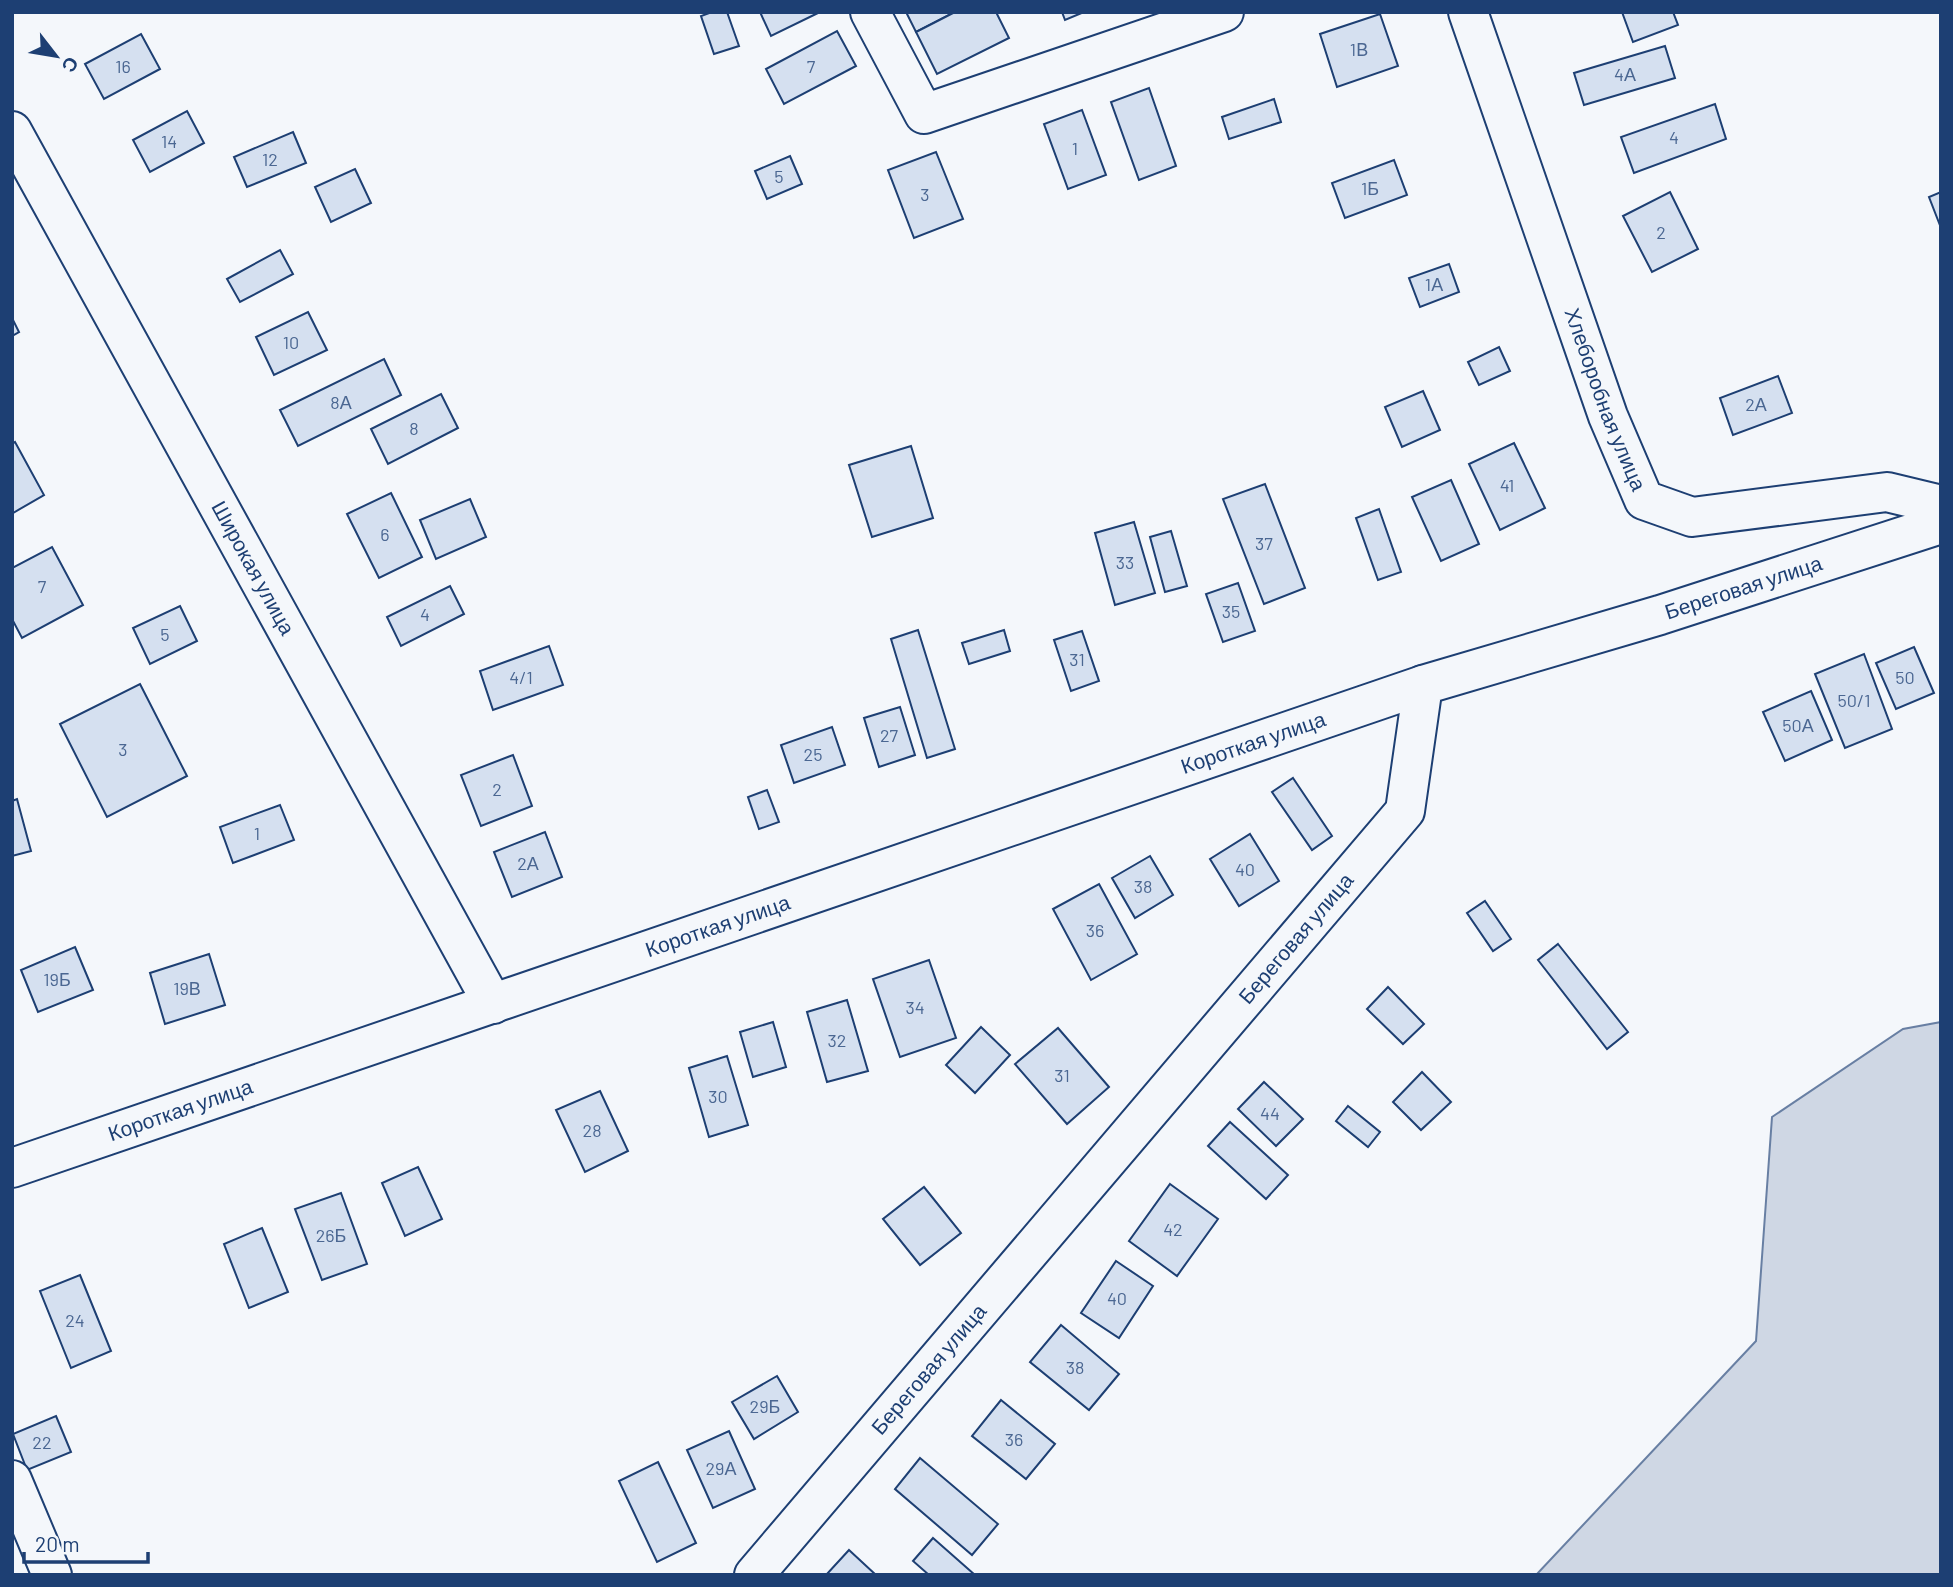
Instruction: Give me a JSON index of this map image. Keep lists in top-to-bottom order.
{
  "streets": {
    "street": [
      "Хлеборобная улица",
      "Широкая улица",
      "Береговая улица",
      "Короткая улица"
    ]
  },
  "crossings": [
    ["Широкая улица", "Короткая улица"],
    ["Береговая улица", "Короткая улица"]
  ],
  "house_numbers": [
    "1В",
    "16",
    "7",
    "4А",
    "4",
    "14",
    "1",
    "12",
    "5",
    "1Б",
    "3",
    "2",
    "1А",
    "10",
    "8А",
    "2А",
    "8",
    "41",
    "6",
    "37",
    "33",
    "7",
    "35",
    "4",
    "5",
    "31",
    "4/1",
    "50",
    "50/1",
    "50А",
    "27",
    "3",
    "25",
    "2",
    "1",
    "2А",
    "40",
    "38",
    "36",
    "19Б",
    "19В",
    "34",
    "32",
    "31",
    "30",
    "44",
    "28",
    "42",
    "26Б",
    "40",
    "24",
    "38",
    "29Б",
    "36",
    "22",
    "29А"
  ],
  "scale_bar": "20 m",
  "north": "bottom right"
}
